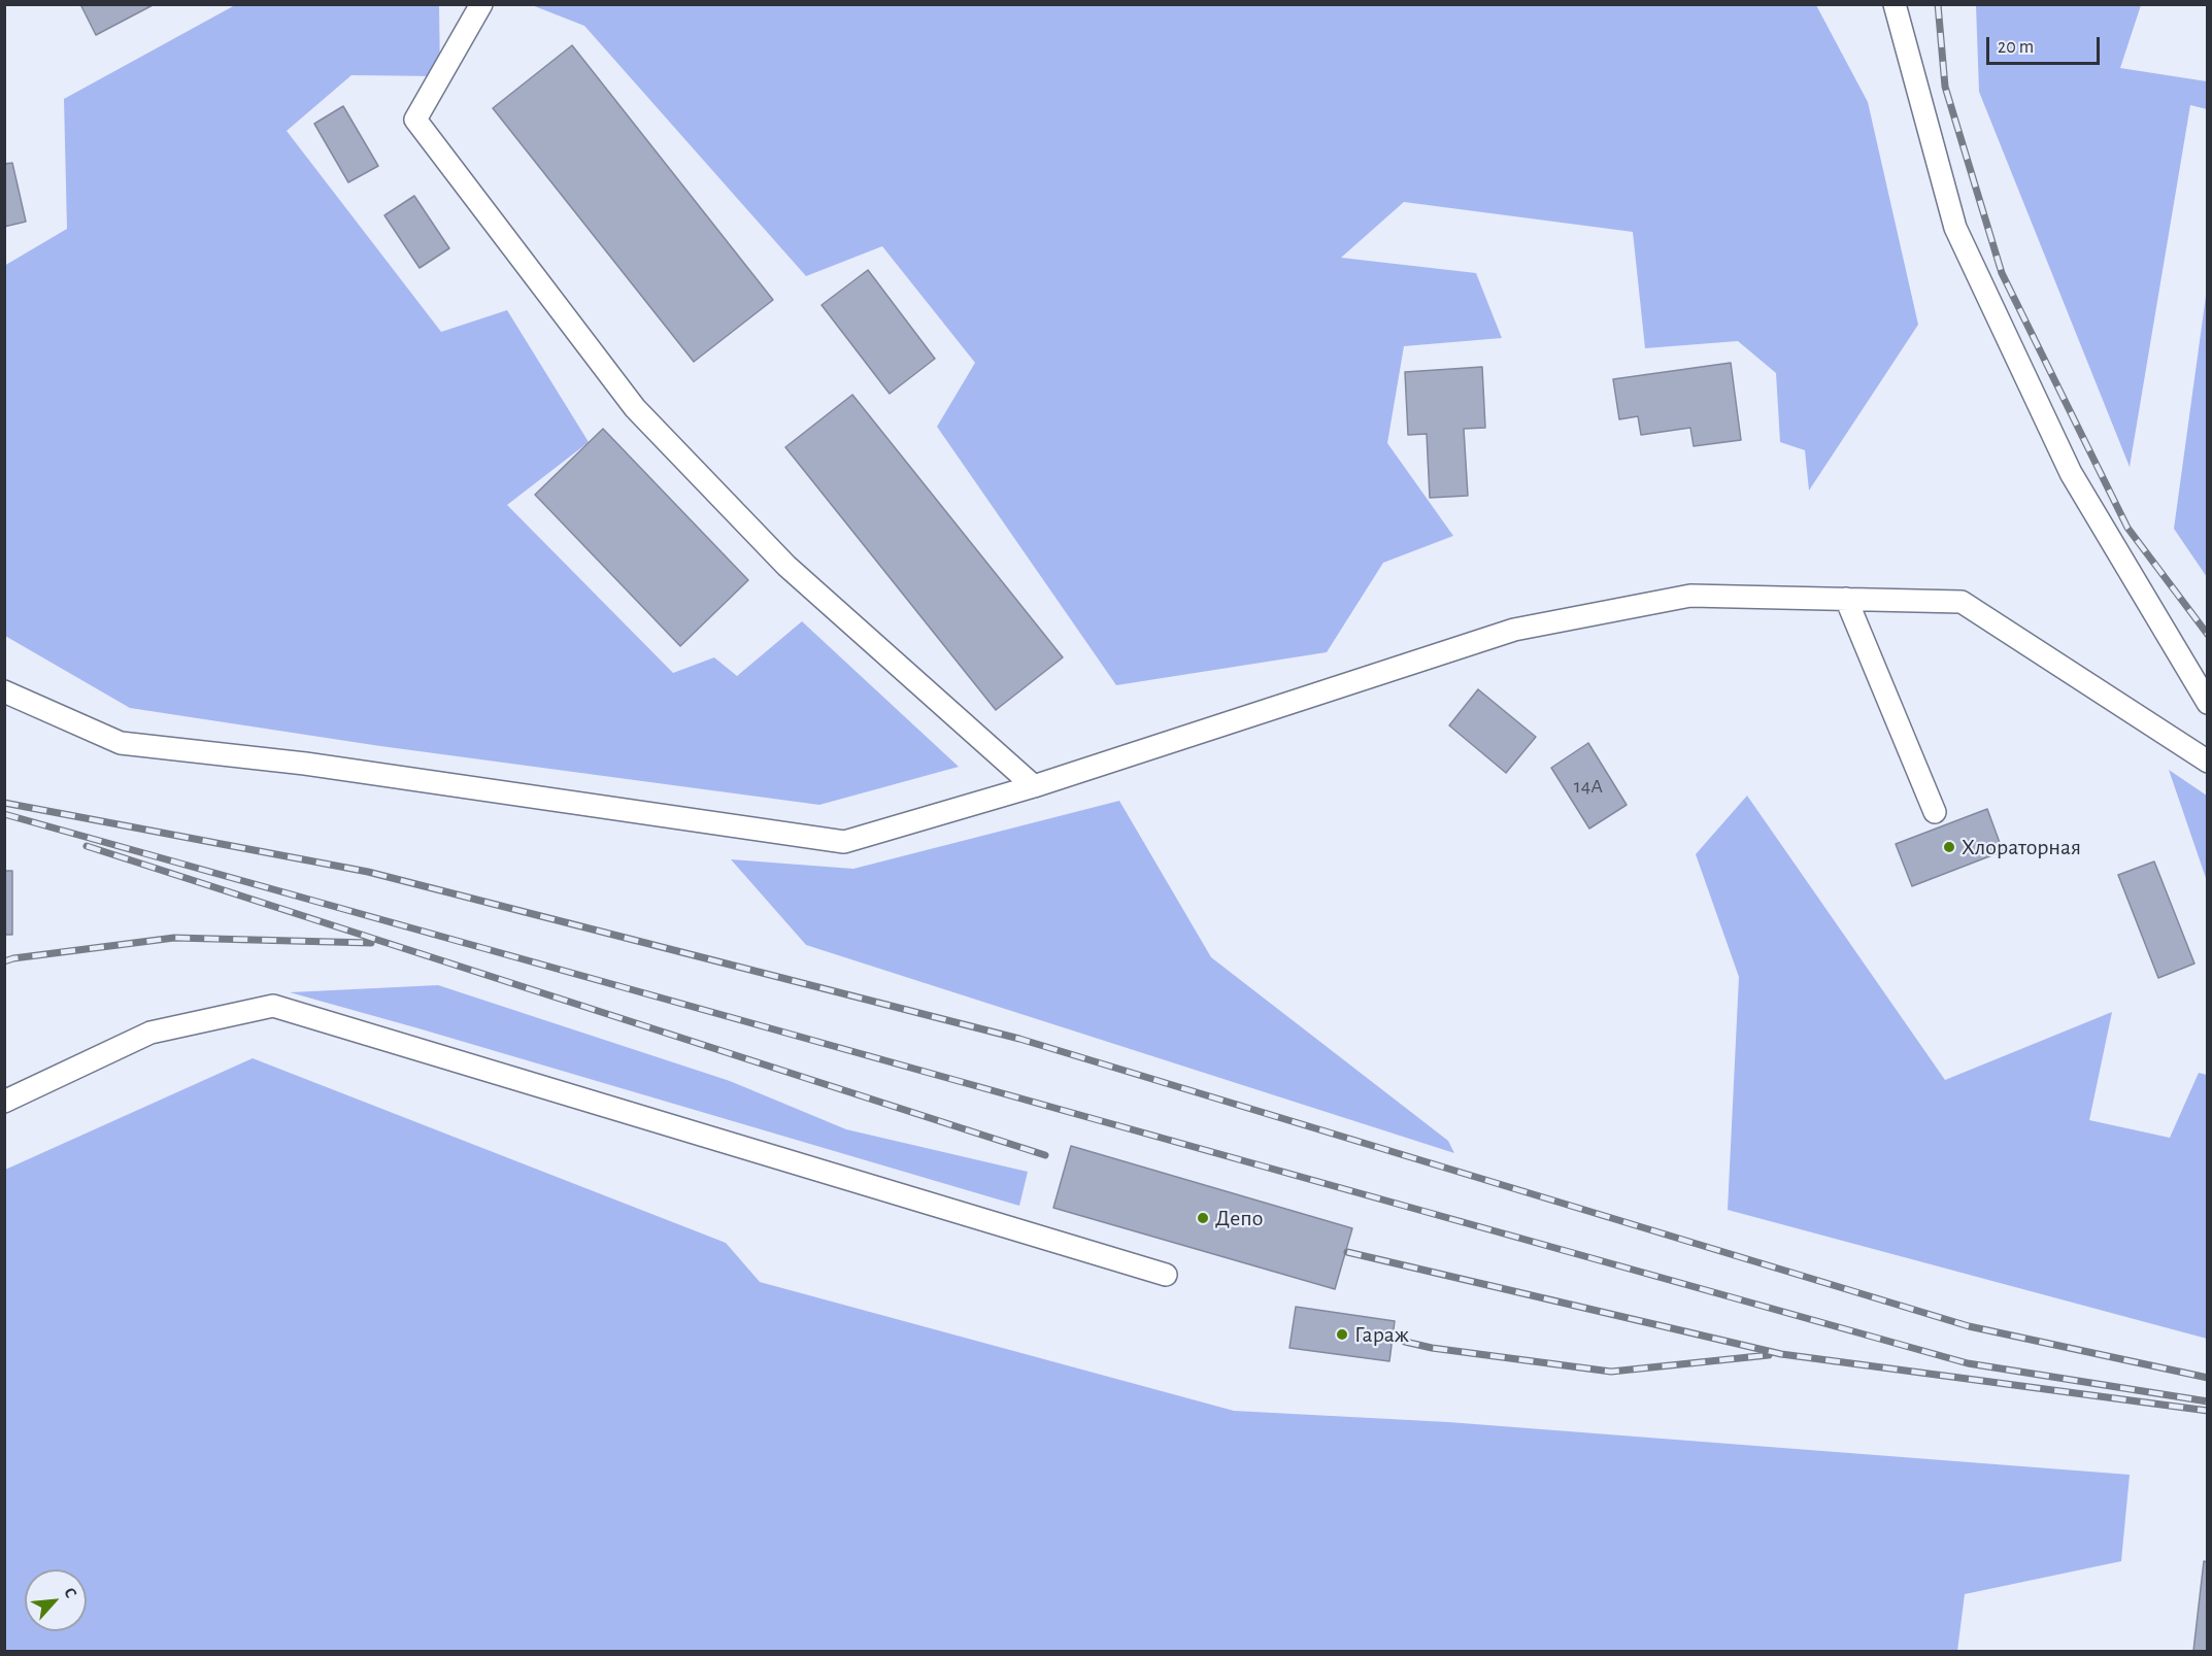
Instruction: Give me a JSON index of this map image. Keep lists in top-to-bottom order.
{
  "places": ["Хлораторная", "Депо", "Гараж"],
  "house_numbers": ["14А"],
  "scale_bar": "20 m",
  "north": "top right"
}
